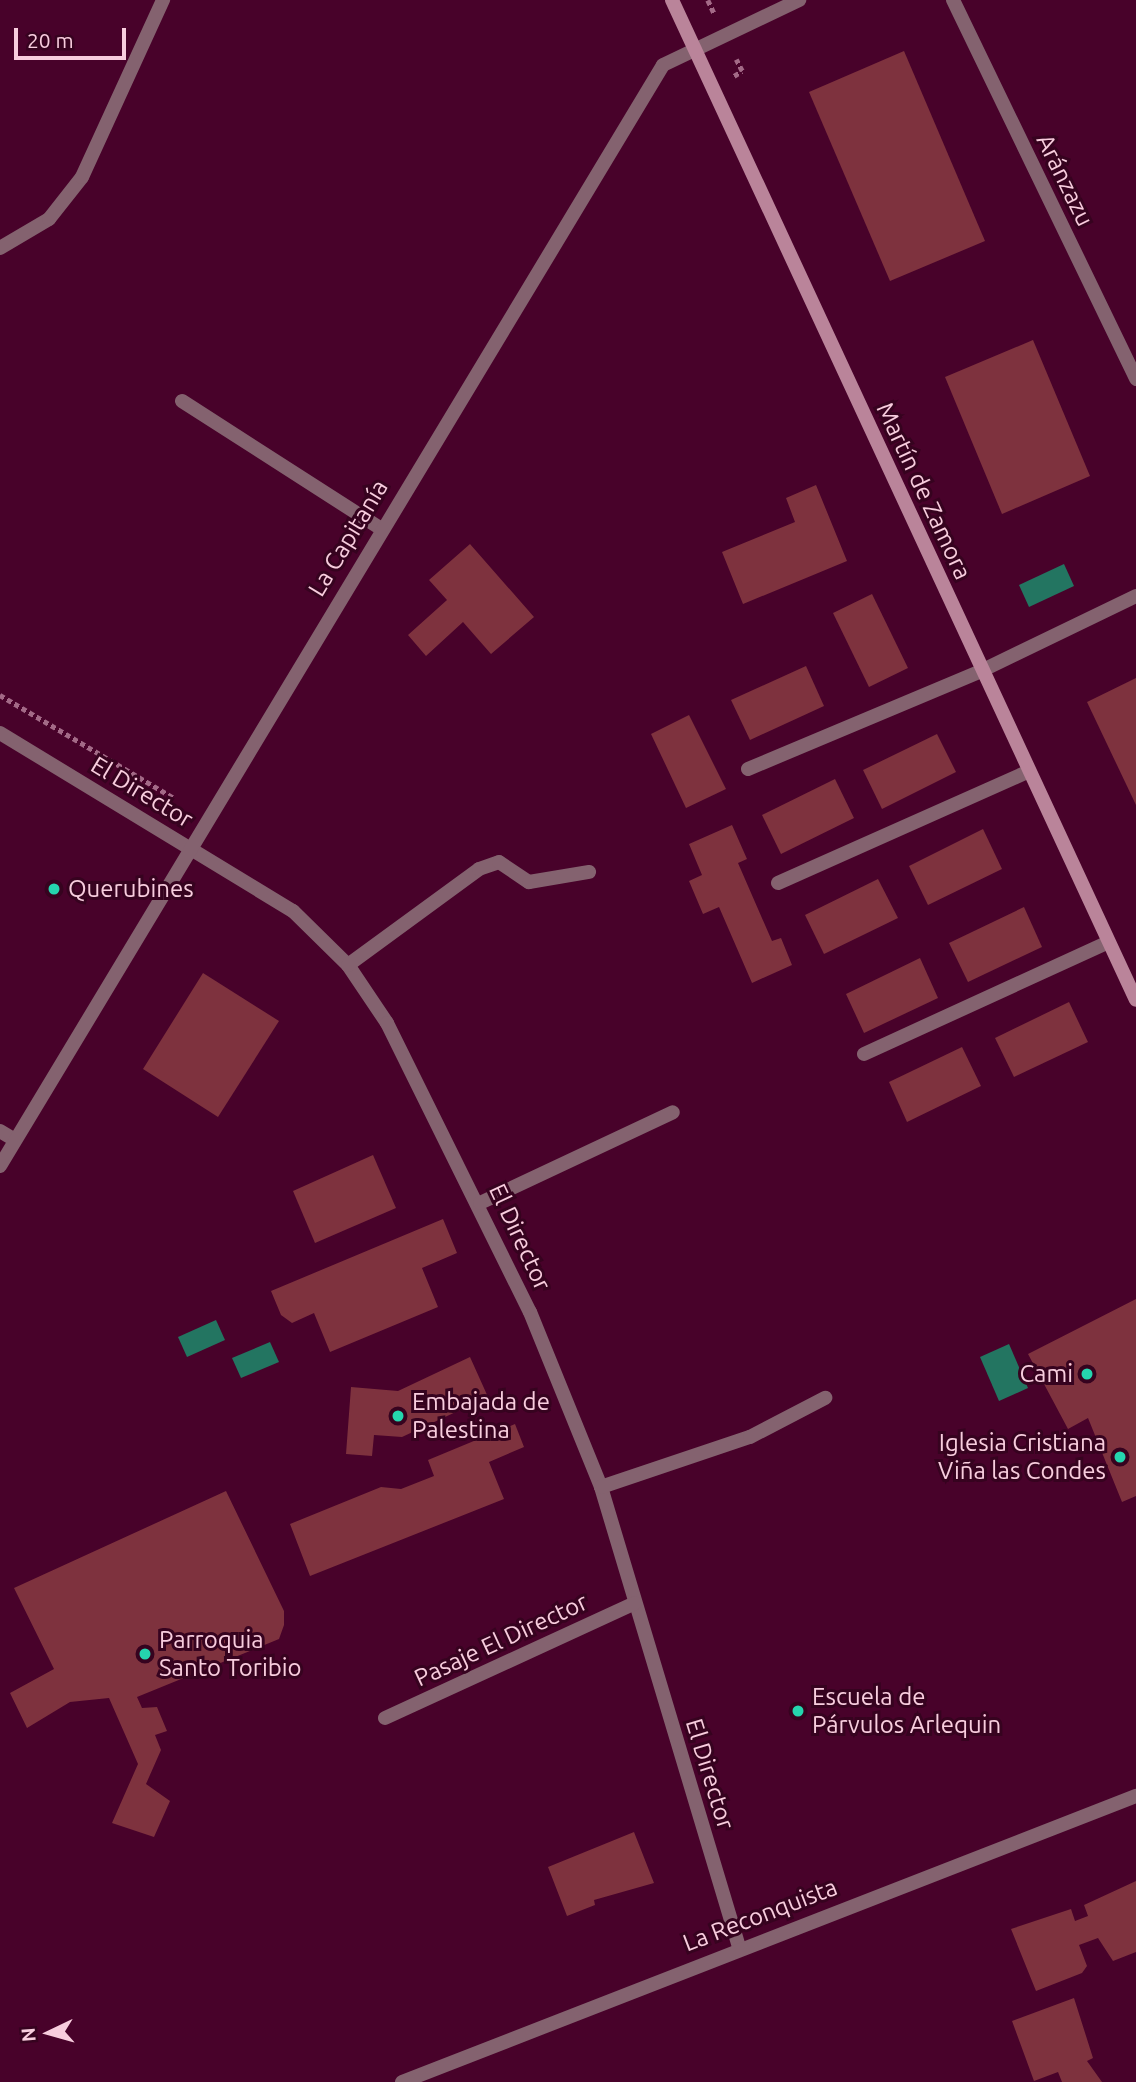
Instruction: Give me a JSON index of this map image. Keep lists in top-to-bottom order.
{
  "streets": {
    "street": [
      "Aránzazu",
      "Martín de Zamora",
      "La Capitanía",
      "El Director",
      "Pasaje El Director",
      "La Reconquista"
    ]
  },
  "crossings": [
    ["Martín de Zamora", "La Capitanía"],
    ["La Capitanía", "El Director"],
    ["El Director", "Pasaje El Director"],
    ["El Director", "La Reconquista"]
  ],
  "places": [
    "Querubines",
    "Cami",
    "Embajada de Palestina",
    "Iglesia Cristiana Viña las Condes",
    "Parroquia Santo Toribio",
    "Escuela de Párvulos Arlequin"
  ],
  "scale_bar": "20 m",
  "north": "left"
}
